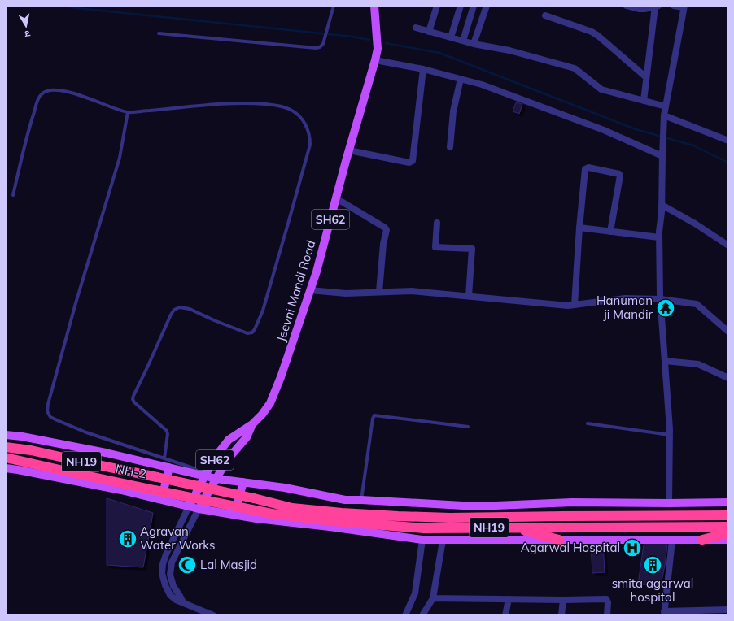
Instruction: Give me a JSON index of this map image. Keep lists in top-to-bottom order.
{
  "streets": {
    "highway": ["NH19", "NH-2"],
    "main road": ["SH62", "Jeevni Mandi Road"]
  },
  "crossings": [
    ["NH19", "NH-2"]
  ],
  "places": {
    "temple": ["Hanuman ji Mandir"],
    "building": ["Agravan Water Works", "smita agarwal hospital"],
    "hospital": ["Agarwal Hospital"],
    "mosque": ["Lal Masjid"]
  },
  "north": "bottom"
}
